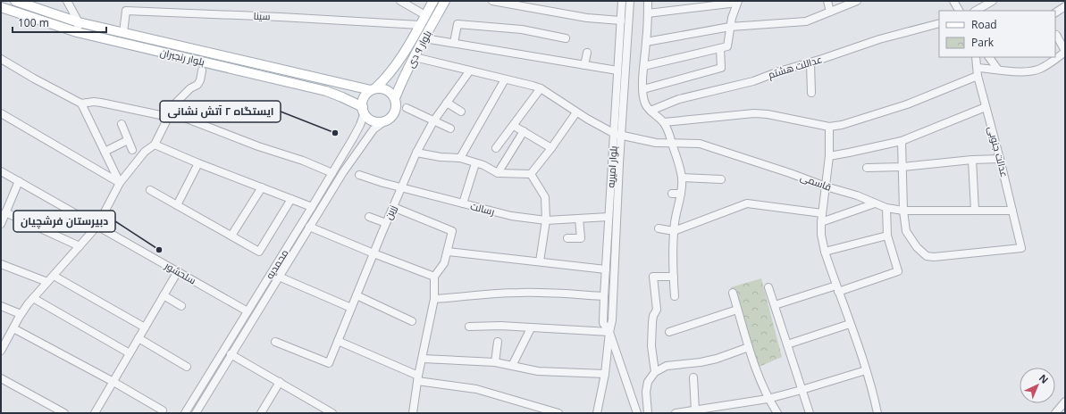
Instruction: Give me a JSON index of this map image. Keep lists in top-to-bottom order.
{
  "streets": {
    "main road": ["بلوار ۹ دی", "بلوار رنجبران"],
    "street": [
      "سینا",
      "عداللت هشتم",
      "عدالت جنوبی",
      "بلوار امیریه",
      "قاسمی",
      "رسالت",
      "زرین",
      "محمدیه",
      "سلحشور"
    ]
  },
  "crossings": [
    ["سینا", "بلوار ۹ دی"],
    ["سینا", "بلوار رنجبران"],
    ["بلوار ۹ دی", "بلوار رنجبران"],
    ["بلوار ۹ دی", "قاسمی"],
    ["بلوار ۹ دی", "محمدیه"],
    ["بلوار رنجبران", "محمدیه"],
    ["عدالت جنوبی", "قاسمی"],
    ["بلوار امیریه", "قاسمی"],
    ["بلوار امیریه", "رسالت"],
    ["قاسمی", "زرین"],
    ["رسالت", "زرین"],
    ["محمدیه", "سلحشور"]
  ],
  "places": ["ایستگاه ۲ آتش نشانی", "دبیرستان فرشچیان"],
  "legend": ["Road", "Park"],
  "scale_bar": "100 m",
  "north": "top right"
}
